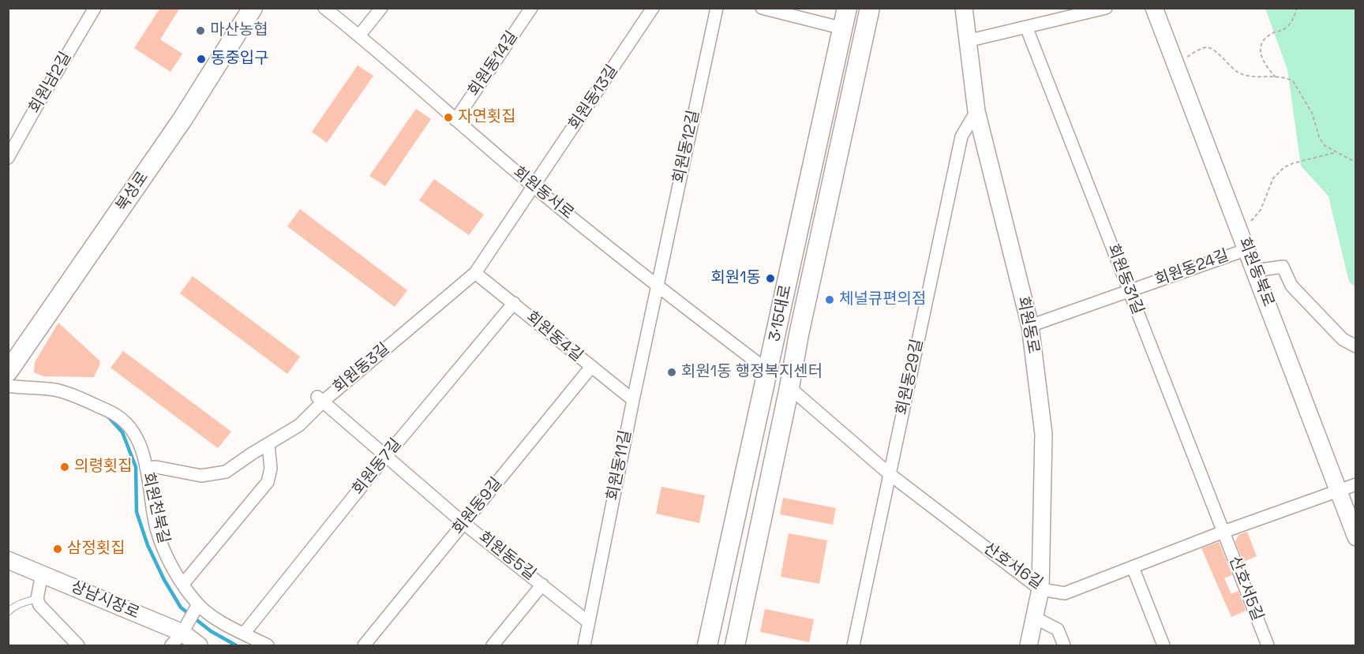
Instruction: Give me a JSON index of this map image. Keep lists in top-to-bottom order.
{
  "streets": {
    "main road": [
      "북성로",
      "회원동북로",
      "3·15대로",
      "회원동로",
      "상남시장로"
    ],
    "street": [
      "회원동14길",
      "회원남2길",
      "회원동13길",
      "회원동12길",
      "회원동서로",
      "회원동24길",
      "회원동31길",
      "회원동4길",
      "회원동3길",
      "회원동29길",
      "회원동11길",
      "회원동7길",
      "회원동9길",
      "회원천북길",
      "회원동5길",
      "산호서6길",
      "산호서5길"
    ]
  },
  "crossings": [
    ["회원동14길", "회원동서로"],
    ["회원동13길", "회원동서로"],
    ["회원동13길", "회원동3길"],
    ["회원동12길", "회원동서로"],
    ["회원동12길", "회원동11길"],
    ["회원동서로", "3·15대로"],
    ["회원동서로", "회원동3길"],
    ["회원동서로", "회원동11길"],
    ["회원동24길", "회원동북로"],
    ["회원동24길", "회원동31길"],
    ["회원동24길", "회원동로"],
    ["회원동북로", "산호서6길"],
    ["회원동31길", "산호서6길"],
    ["회원동31길", "산호서5길"],
    ["3·15대로", "산호서6길"],
    ["회원동로", "회원동29길"],
    ["회원동로", "산호서6길"],
    ["회원동4길", "회원동3길"],
    ["회원동4길", "회원동11길"],
    ["회원동4길", "회원동7길"],
    ["회원동4길", "회원동9길"],
    ["회원동3길", "회원천북길"],
    ["회원동3길", "회원동5길"],
    ["회원동29길", "산호서6길"],
    ["회원동11길", "회원동5길"],
    ["회원동7길", "회원천북길"],
    ["회원동7길", "회원동5길"],
    ["회원동9길", "회원동5길"],
    ["산호서6길", "산호서5길"]
  ],
  "places": [
    "마산농협",
    "동중입구",
    "자연횟집",
    "회원1동",
    "체널큐편의점",
    "회원1동 행정복지센터",
    "의령횟집",
    "삼정횟집"
  ]
}
